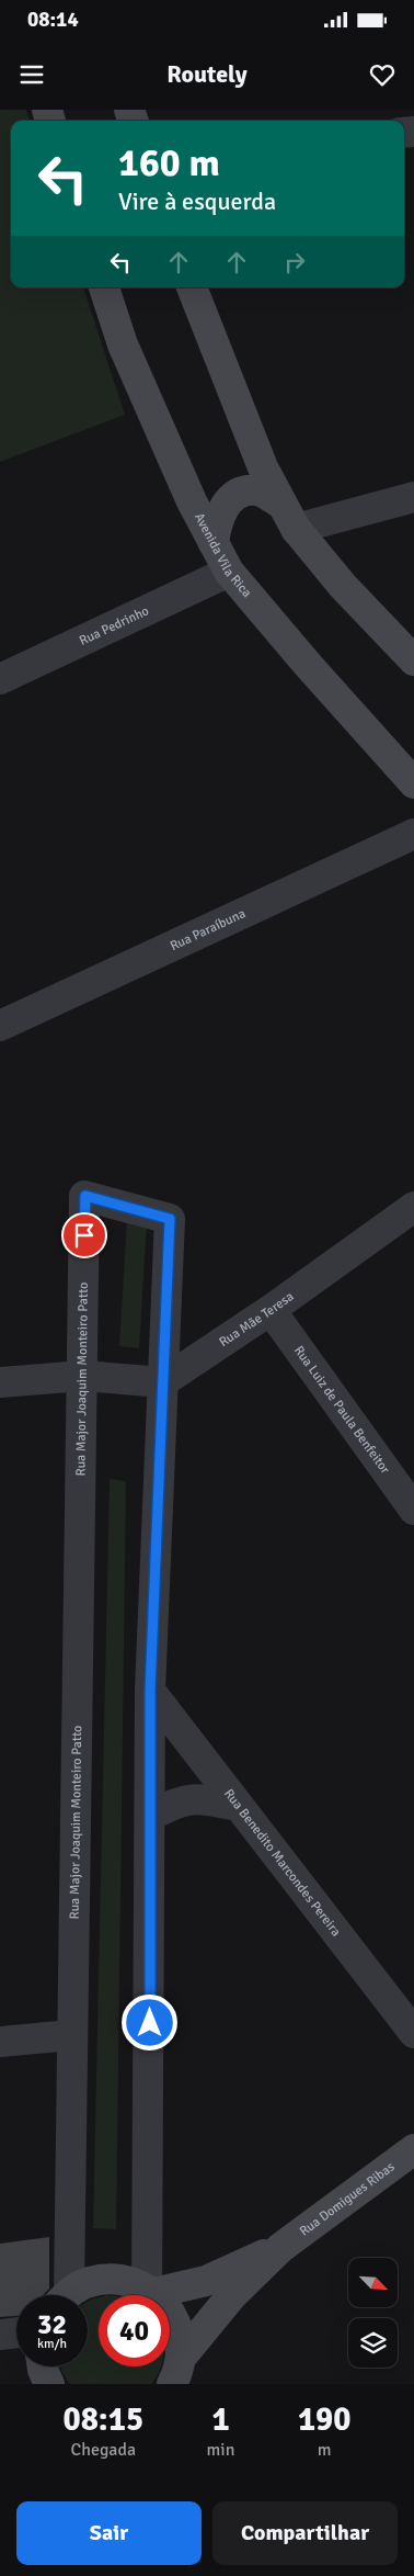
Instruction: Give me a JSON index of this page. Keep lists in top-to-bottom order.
{
  "streets": {
    "main road": ["Avenida Vila Rica", "Rua Domigues Ribas"],
    "street": [
      "Rua Pedrinho",
      "Rua Paraíbuna",
      "Rua Mãe Teresa",
      "Rua Major Joaquim Monteiro Patto",
      "Rua Luiz de Paula Benfeitor",
      "Rua Benedito Marcondes Pereira"
    ]
  },
  "crossings": [
    ["Avenida Vila Rica", "Rua Pedrinho"],
    ["Rua Mãe Teresa", "Rua Major Joaquim Monteiro Patto"],
    ["Rua Mãe Teresa", "Rua Luiz de Paula Benfeitor"],
    ["Rua Major Joaquim Monteiro Patto", "Rua Benedito Marcondes Pereira"],
    ["Rua Major Joaquim Monteiro Patto", "Rua Domigues Ribas"]
  ],
  "north": "bottom right",
  "page": {
    "status": "08:14",
    "header": "Routely",
    "turn": ["160 m", "Vire à esquerda"],
    "speed": "32 km/h",
    "limit": "40",
    "eta": [
      "08:15",
      "Chegada",
      "1",
      "min",
      "190",
      "m"
    ],
    "buttons": ["Sair", "Compartilhar"]
  }
}
